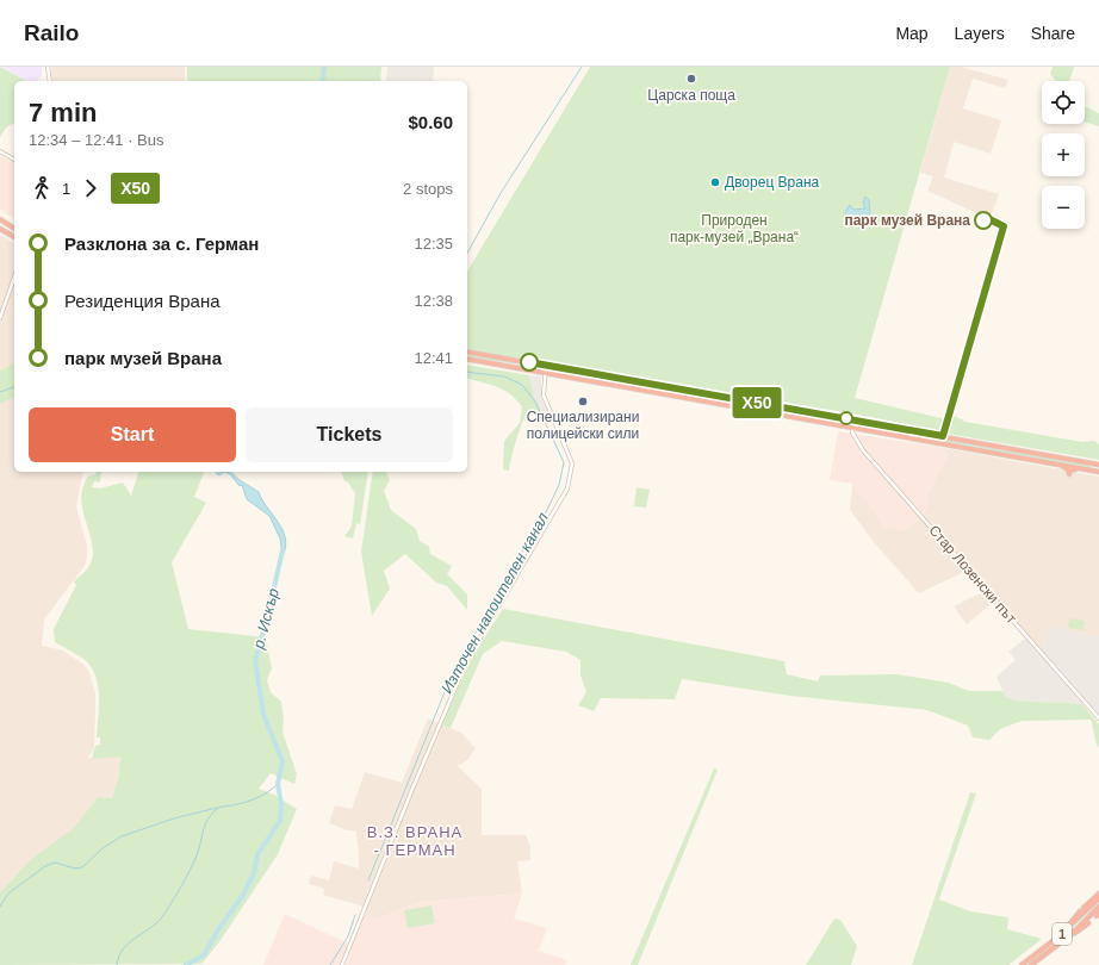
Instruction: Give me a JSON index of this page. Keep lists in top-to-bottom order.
{
  "streets": {
    "highway": ["1"],
    "street": ["Стар Лозенски път"]
  },
  "districts": ["В.З. ВРАНА - ГЕРМАН"],
  "water": ["Източен напоителен канал", "р. Искър"],
  "parks": ["Природен парк-музей „Врана“"],
  "places": [
    "Царска поща",
    "Дворец Врана",
    "парк музей Врана",
    "Специализирани полицейски сили"
  ],
  "lines": ["bus line Х50"],
  "page": {
    "header": "Railo",
    "nav": ["Map", "Layers", "Share"],
    "on_map": "Х50",
    "map_buttons": ["+", "−"],
    "heading": ["7 min", "12:34 – 12:41 · Bus", "$0.60"],
    "legs": ["1", "Х50", "2 stops"],
    "list": [
      {
        "name": "Разклона за с. Герман",
        "value": "12:35"
      },
      {
        "name": "Резиденция Врана",
        "value": "12:38"
      },
      {
        "name": "парк музей Врана",
        "value": "12:41"
      }
    ],
    "buttons": ["Start", "Tickets"]
  }
}
